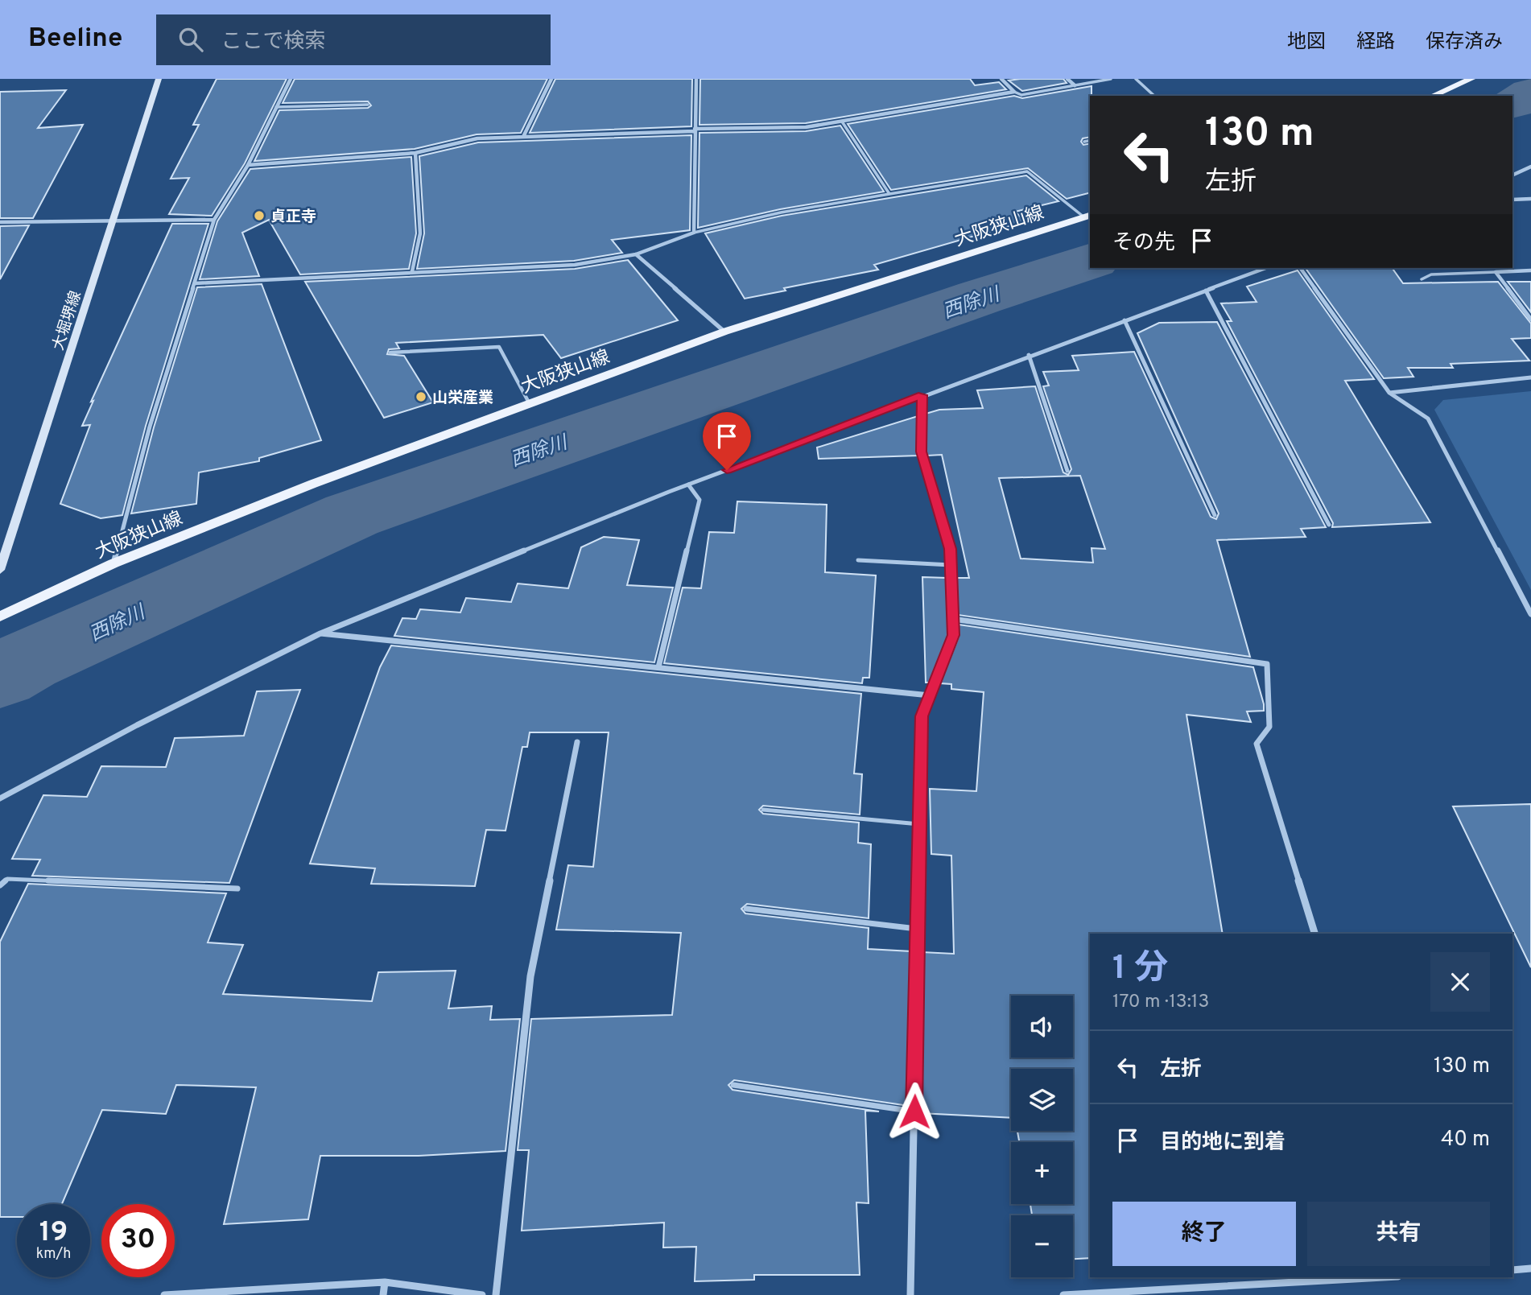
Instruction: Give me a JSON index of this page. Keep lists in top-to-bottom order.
{
  "streets": {
    "main road": ["大阪狭山線", "大堀堺線"]
  },
  "water": ["西除川"],
  "places": ["貞正寺", "山栄産業"],
  "page": {
    "header": "Beeline",
    "search": "ここで検索",
    "nav": ["地図", "経路", "保存済み"],
    "turn": ["130 m", "左折"],
    "then": "その先",
    "heading": ["1 分", "170 m · 13:13"],
    "map_buttons": ["+", "−"],
    "list": [
      {
        "name": "左折",
        "value": "130 m"
      },
      {
        "name": "目的地に到着",
        "value": "40 m"
      }
    ],
    "buttons": ["終了", "共有"],
    "speed": "19 km/h",
    "limit": "30"
  }
}
